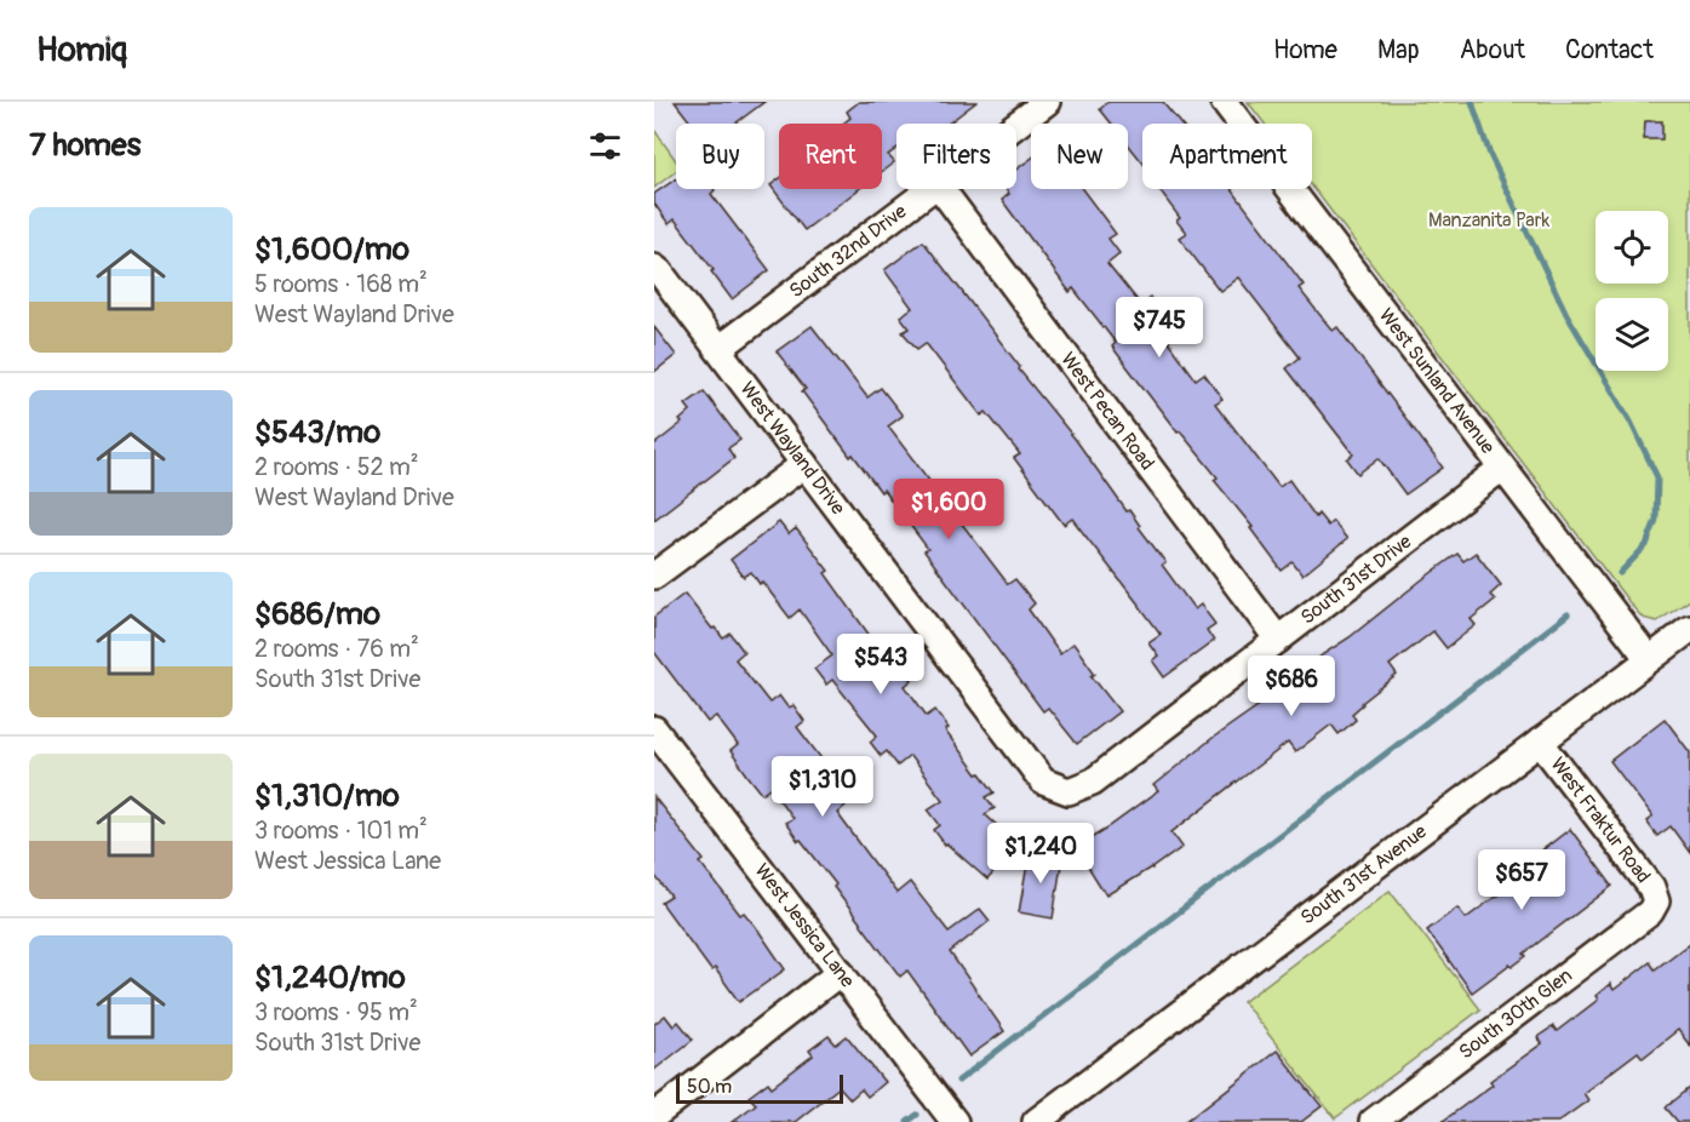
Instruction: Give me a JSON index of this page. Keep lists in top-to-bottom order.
{
  "streets": {
    "street": [
      "South 32nd Drive",
      "West Sunland Avenue",
      "West Pecan Road",
      "West Wayland Drive",
      "South 31st Drive",
      "West Fraktur Road",
      "South 31st Avenue",
      "West Jessica Lane",
      "South 30th Glen"
    ]
  },
  "crossings": [
    ["South 32nd Drive", "West Wayland Drive"],
    ["West Sunland Avenue", "South 31st Drive"],
    ["West Sunland Avenue", "South 31st Avenue"],
    ["West Pecan Road", "South 31st Drive"],
    ["West Wayland Drive", "South 31st Drive"],
    ["West Fraktur Road", "South 31st Avenue"],
    ["West Fraktur Road", "South 30th Glen"]
  ],
  "parks": ["Manzanita Park"],
  "scale_bar": "50 m",
  "page": {
    "header": "Homiq",
    "nav": [
      "Home",
      "Map",
      "About",
      "Contact"
    ],
    "heading": "7 homes",
    "chip": [
      "Buy",
      "Rent",
      "Filters",
      "New",
      "Apartment"
    ],
    "list": [
      {
        "name": "$1,600/mo",
        "note": "5 rooms · 168 m² · West Wayland Drive"
      },
      {
        "name": "$543/mo",
        "note": "2 rooms · 52 m² · West Wayland Drive"
      },
      {
        "name": "$686/mo",
        "note": "2 rooms · 76 m² · South 31st Drive"
      },
      {
        "name": "$1,310/mo",
        "note": "3 rooms · 101 m² · West Jessica Lane"
      },
      {
        "name": "$1,240/mo",
        "note": "3 rooms · 95 m² · South 31st Drive"
      }
    ],
    "price": [
      "$745",
      "$1,600",
      "$543",
      "$686",
      "$1,310",
      "$1,240",
      "$657"
    ],
    "scale": "50 m"
  }
}
